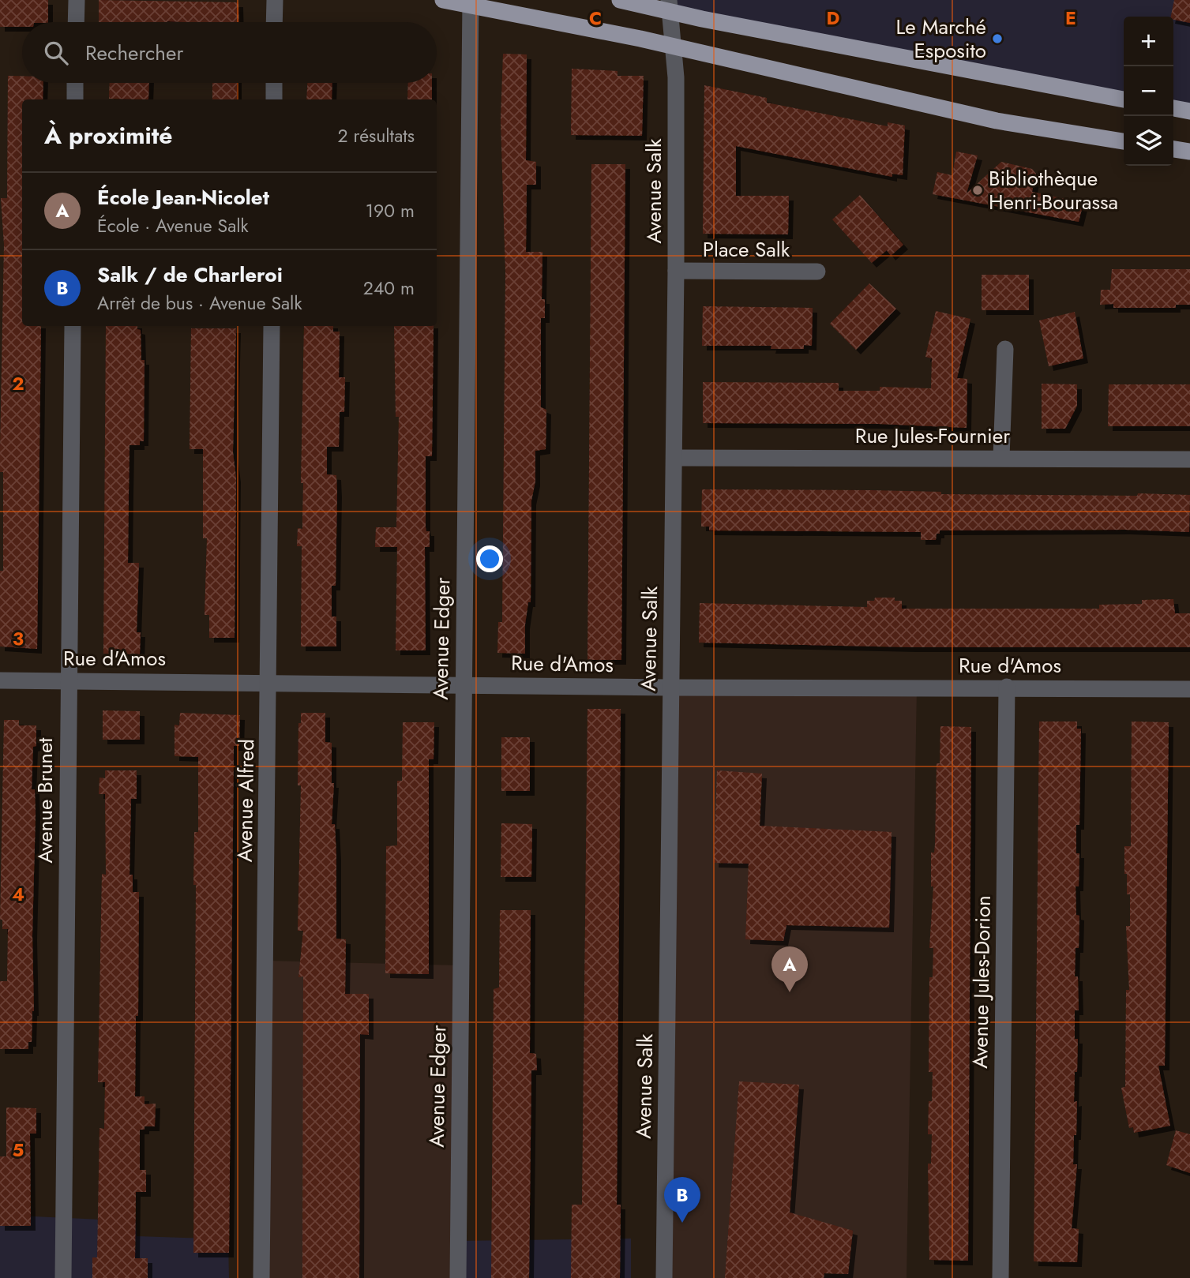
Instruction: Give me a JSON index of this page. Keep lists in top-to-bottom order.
{
  "streets": {
    "street": [
      "Avenue Salk",
      "Place Salk",
      "Rue Jules-Fournier",
      "Avenue Edger",
      "Rue d'Amos",
      "Avenue Brunet",
      "Avenue Alfred",
      "Avenue Jules-Dorion"
    ]
  },
  "crossings": [
    ["Avenue Salk", "Place Salk"],
    ["Avenue Salk", "Rue Jules-Fournier"],
    ["Avenue Salk", "Rue d'Amos"],
    ["Avenue Edger", "Rue d'Amos"],
    ["Rue d'Amos", "Avenue Brunet"],
    ["Rue d'Amos", "Avenue Alfred"],
    ["Rue d'Amos", "Avenue Jules-Dorion"]
  ],
  "places": ["Le Marché Esposito", "Bibliothèque Henri-Bourassa"],
  "page": {
    "map_buttons": ["+", "−"],
    "search": "Rechercher",
    "heading": ["À proximité", "2 résultats"],
    "list": [
      {
        "mark": "A",
        "name": "École Jean-Nicolet",
        "note": "École · Avenue Salk",
        "value": "190 m"
      },
      {
        "mark": "B",
        "name": "Salk / de Charleroi",
        "note": "Arrêt de bus · Avenue Salk",
        "value": "240 m"
      }
    ],
    "pins": ["A", "B"]
  },
  "grid": {
    "columns": ["C", "D", "E"],
    "rows": [
      "2",
      "3",
      "4",
      "5"
    ]
  }
}
